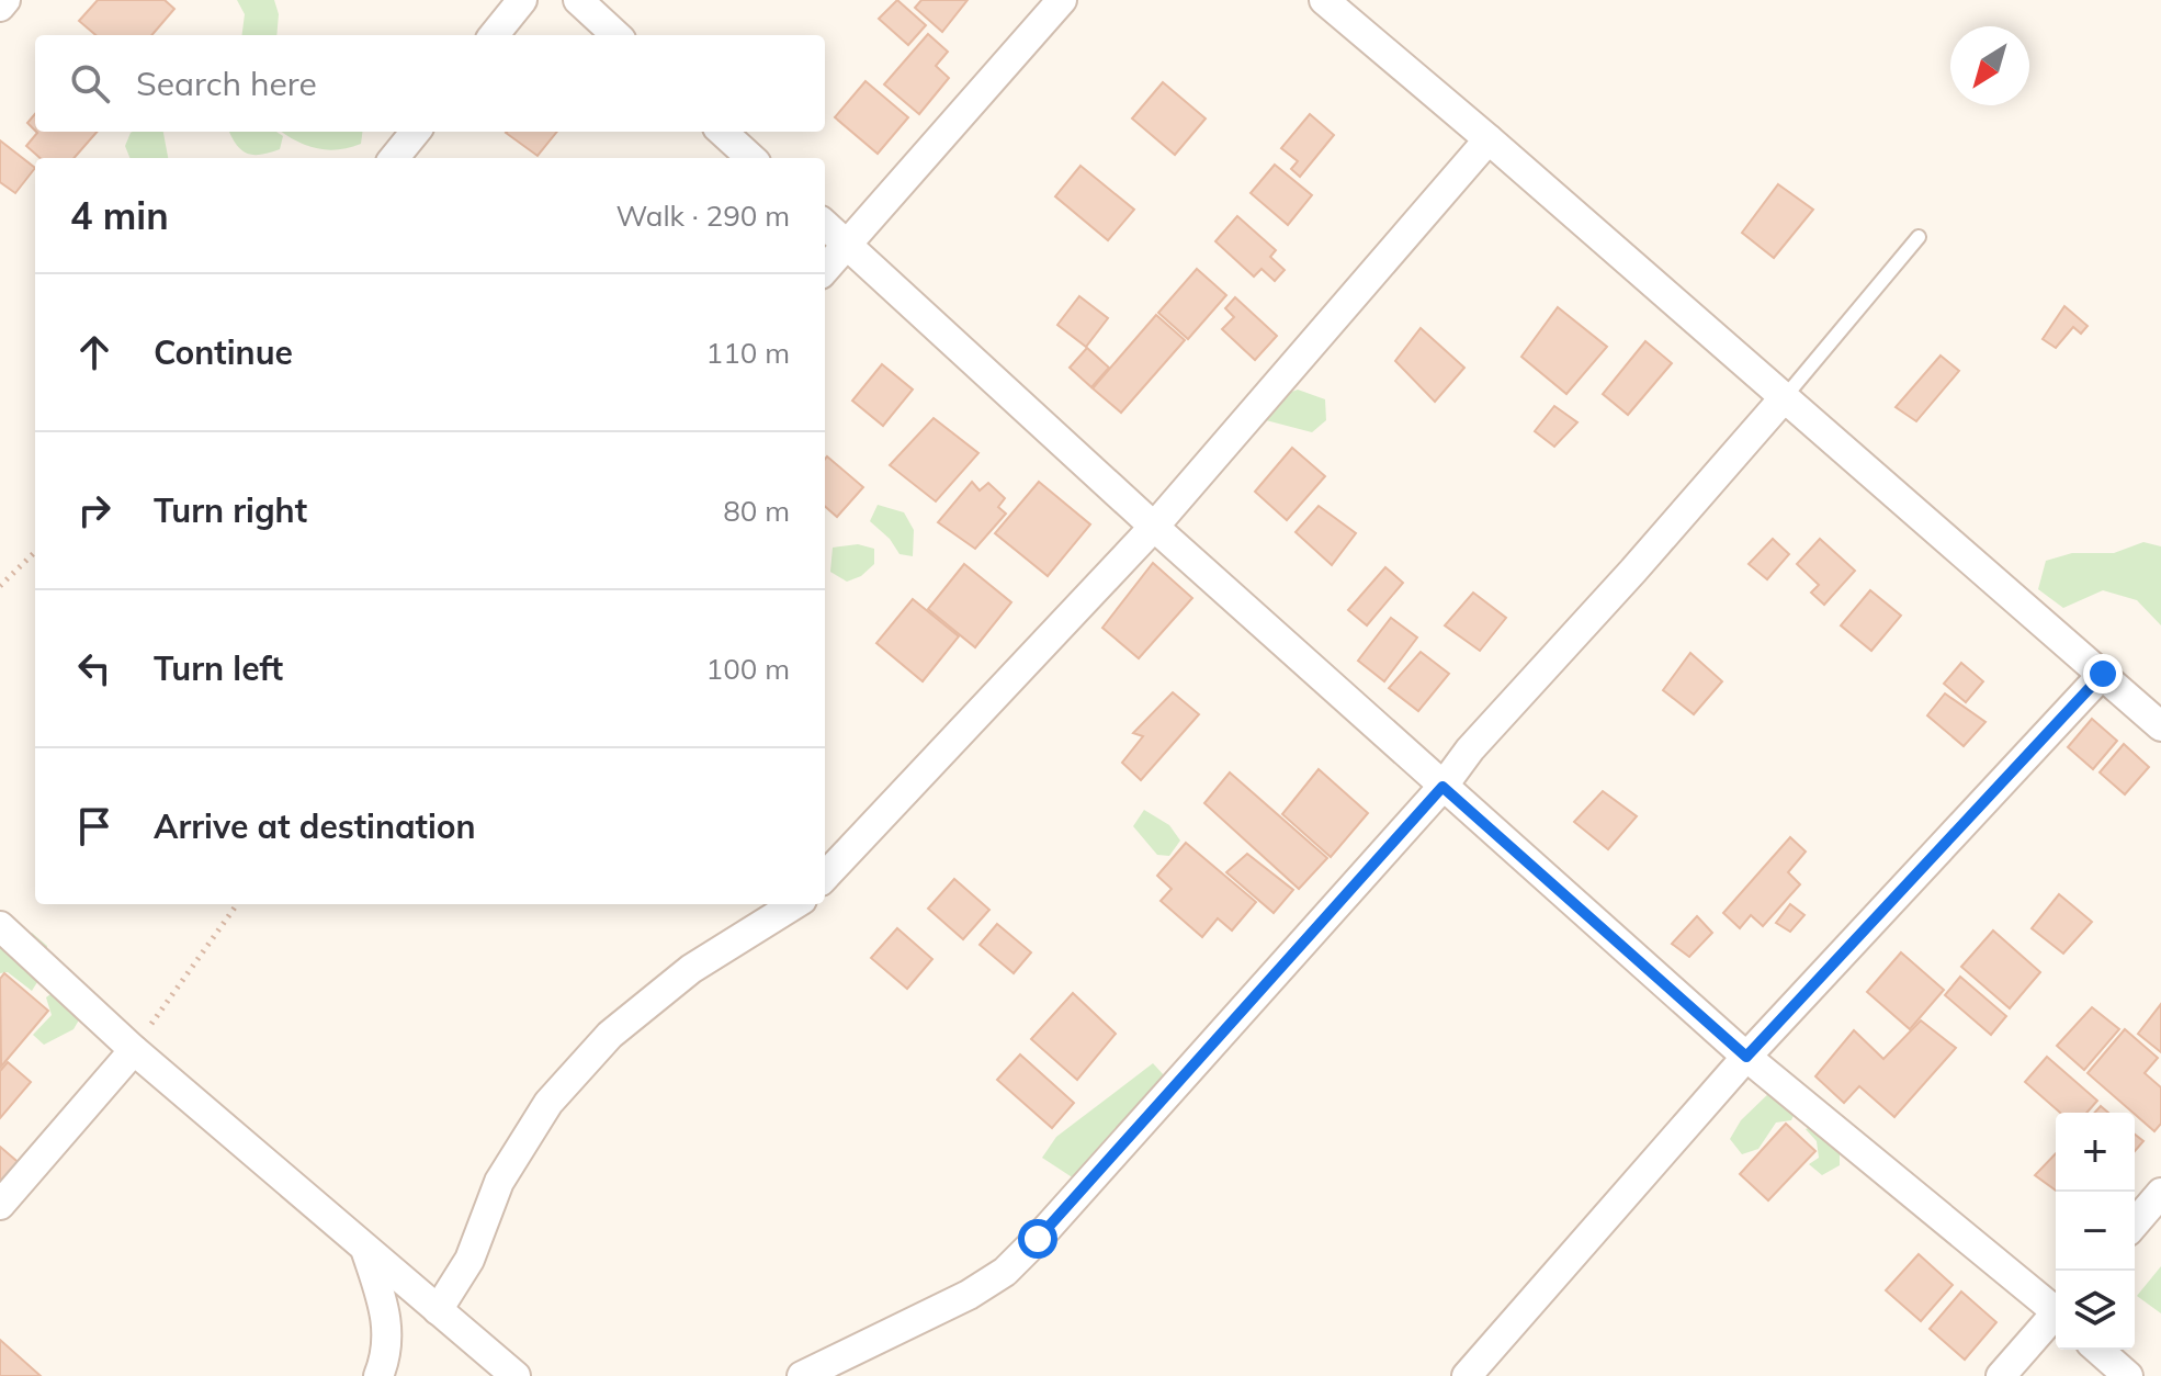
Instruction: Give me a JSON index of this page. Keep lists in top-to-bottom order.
{
  "north": "bottom left",
  "page": {
    "search": "Search here",
    "heading": ["4 min", "Walk · 290 m"],
    "list": [
      ["Continue", "110 m"],
      ["Turn right", "80 m"],
      ["Turn left", "100 m"],
      "Arrive at destination"
    ],
    "map_buttons": ["+", "−"]
  }
}
